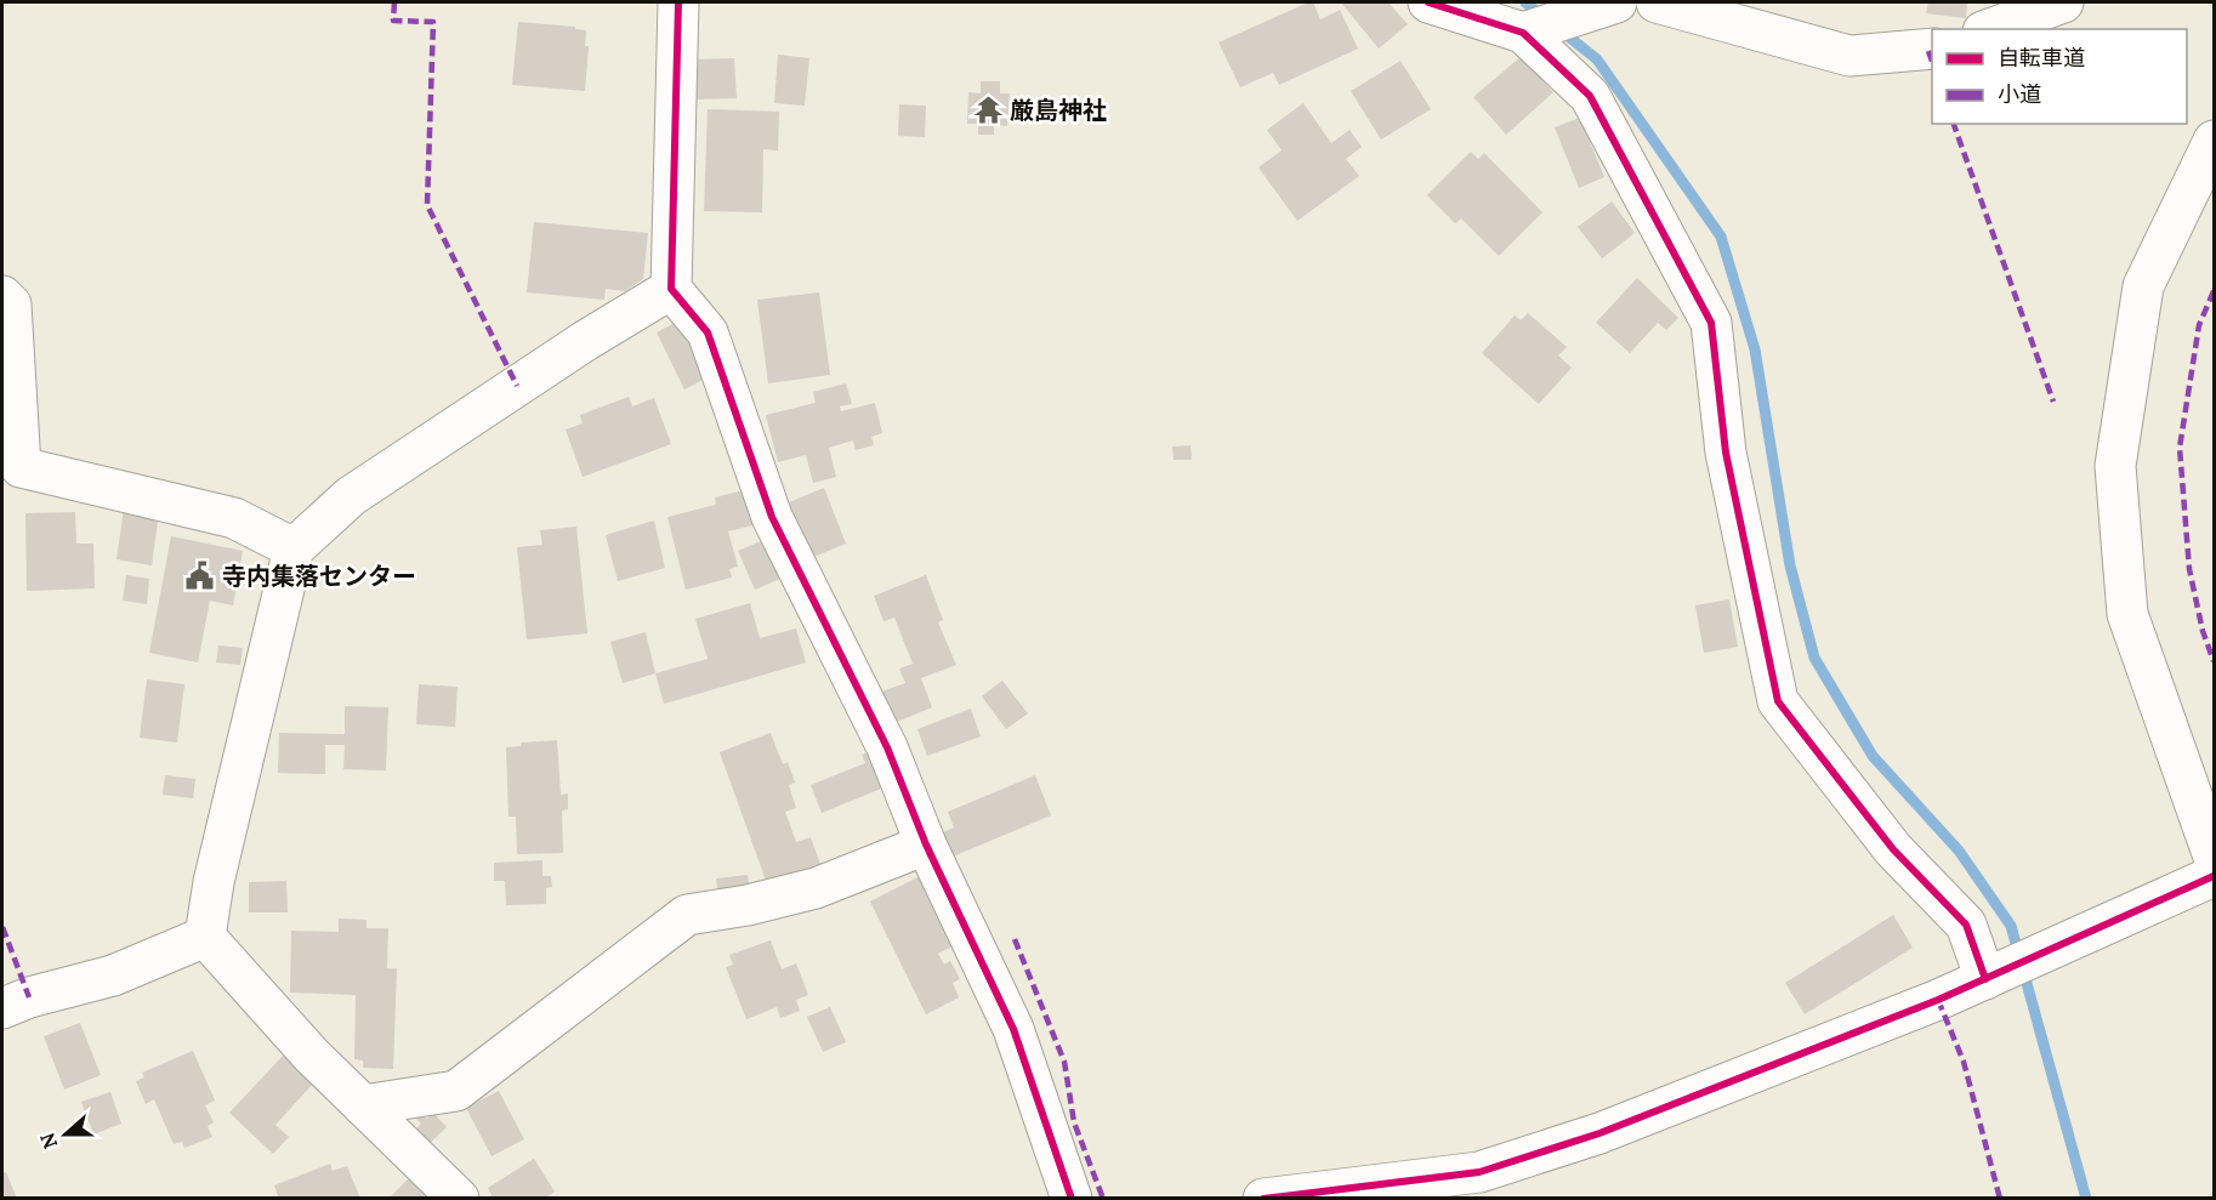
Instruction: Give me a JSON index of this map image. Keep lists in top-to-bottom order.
{
  "places": {
    "temple": ["厳島神社"],
    "public building": ["寺内集落センター"]
  },
  "legend": ["自転車道", "小道"],
  "north": "left"
}
